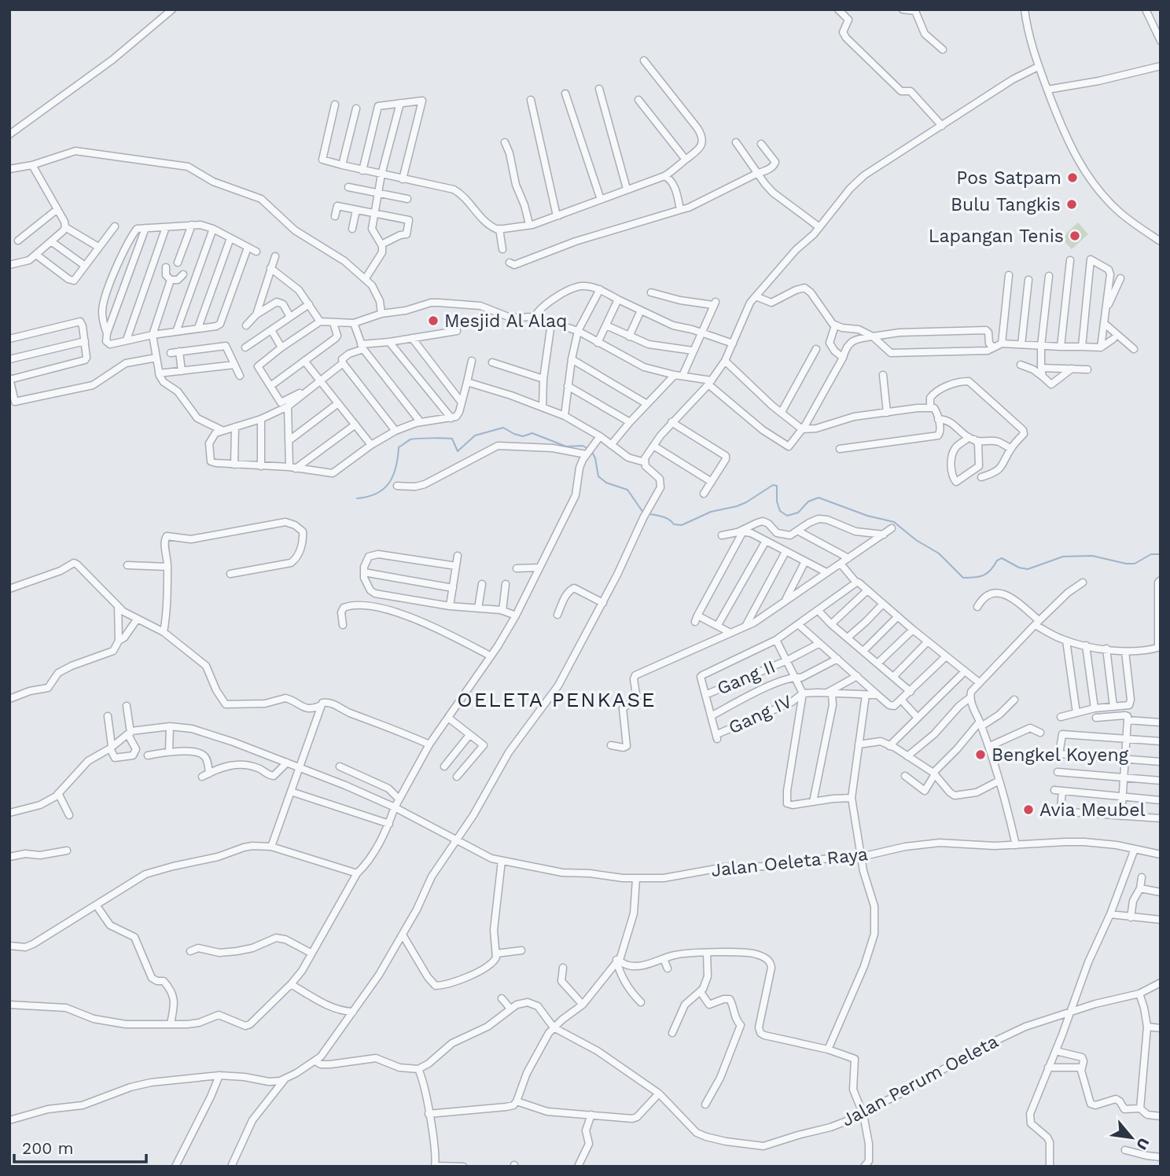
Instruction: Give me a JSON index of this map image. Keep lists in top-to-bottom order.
{
  "streets": {
    "street": [
      "Gang II",
      "Gang IV",
      "Jalan Oeleta Raya",
      "Jalan Perum Oeleta"
    ]
  },
  "districts": ["OELETA PENKASE"],
  "places": [
    "Pos Satpam",
    "Bulu Tangkis",
    "Lapangan Tenis",
    "Mesjid Al Alaq",
    "Bengkel Koyeng",
    "Avia Meubel"
  ],
  "scale_bar": "200 m",
  "north": "bottom right"
}
